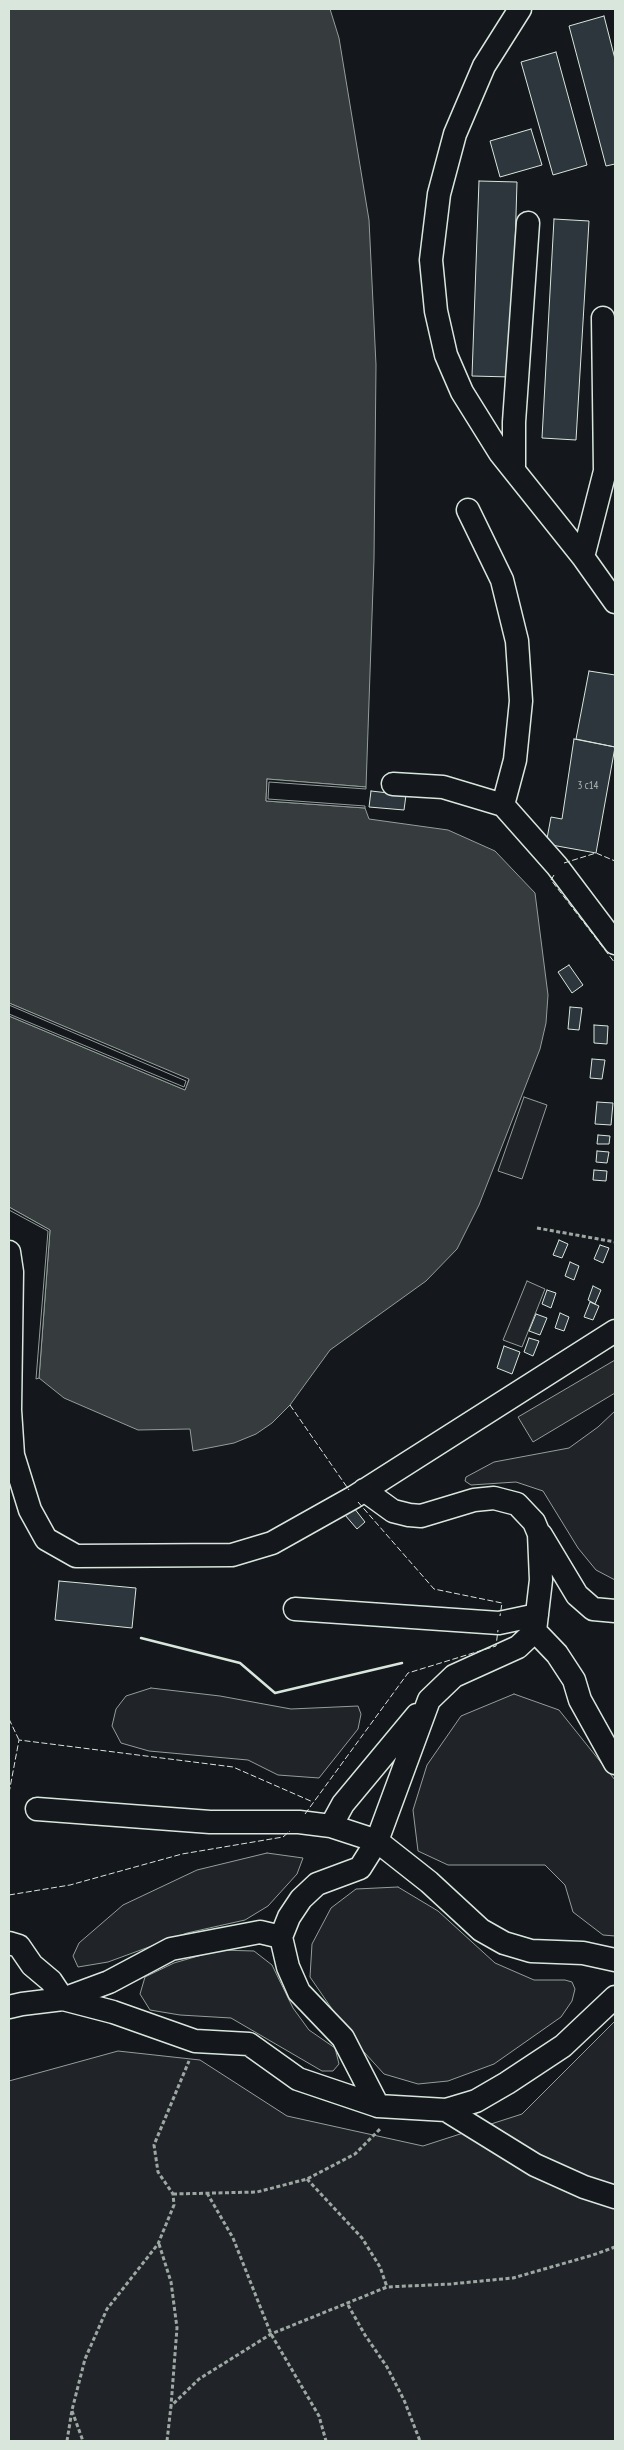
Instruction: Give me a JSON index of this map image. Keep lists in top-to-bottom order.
{
  "house_numbers": ["3 с14"]
}
